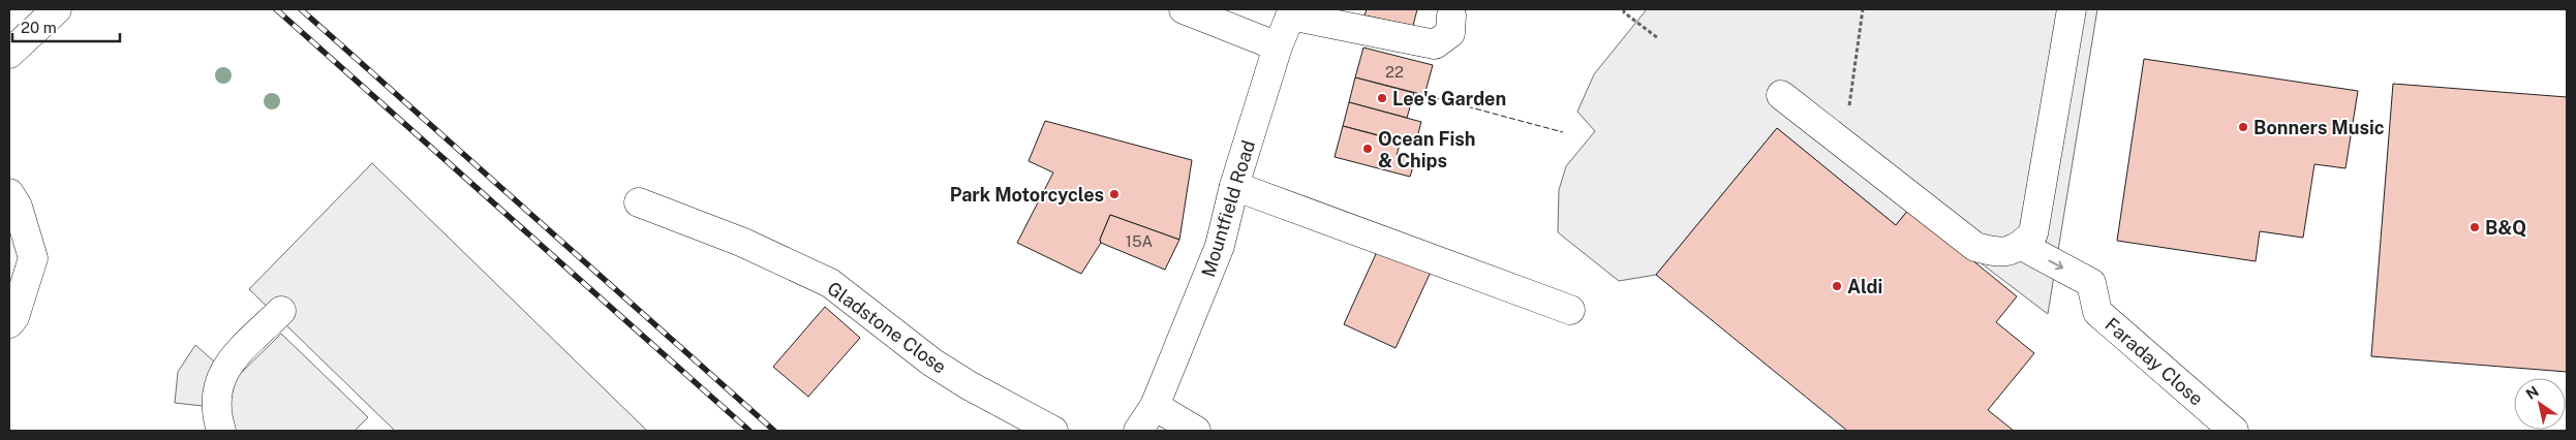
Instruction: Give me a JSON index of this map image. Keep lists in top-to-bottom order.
{
  "streets": {
    "street": ["Mountfield Road", "Gladstone Close", "Faraday Close"]
  },
  "one_way": ["Faraday Close"],
  "places": [
    "Lee's Garden",
    "Bonners Music",
    "Ocean Fish & Chips",
    "Park Motorcycles",
    "B&Q",
    "Aldi"
  ],
  "house_numbers": ["22", "15A"],
  "scale_bar": "20 m",
  "north": "top left"
}
